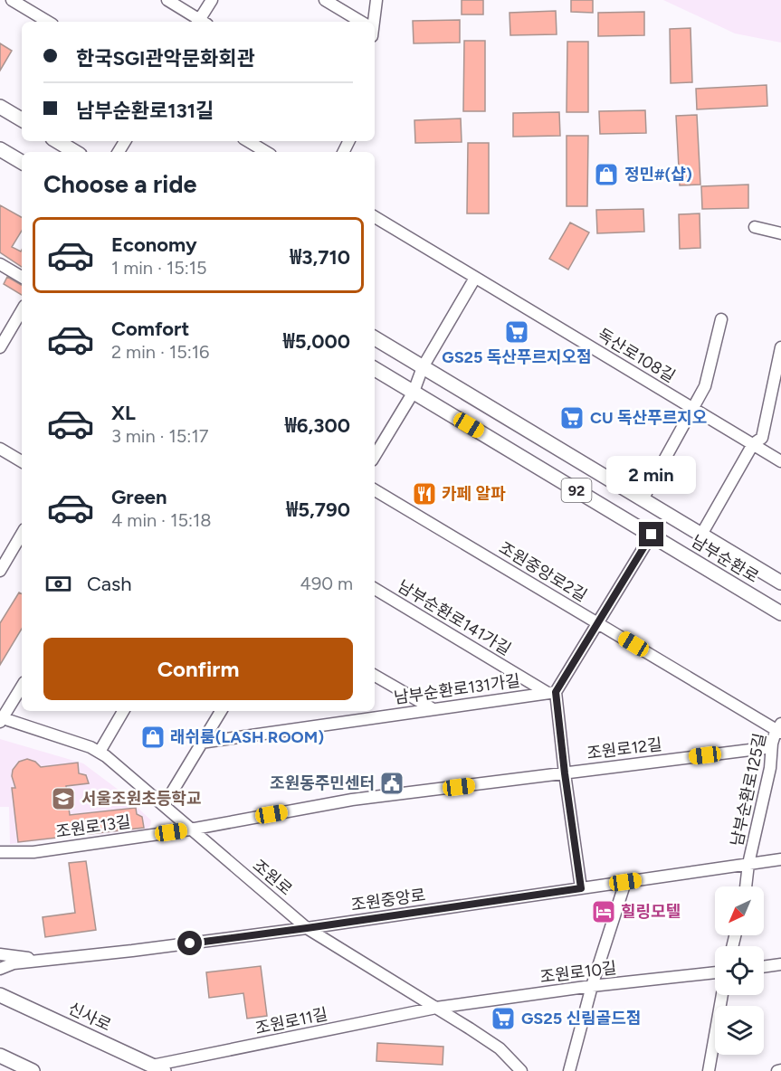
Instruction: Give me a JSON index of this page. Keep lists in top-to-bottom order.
{
  "streets": {
    "main road": ["92", "남부순환로", "신사로"],
    "street": [
      "독산로108길",
      "조원중앙로2길",
      "남부순환로141가길",
      "남부순환로131가길",
      "조원로12길",
      "남부순환로125길",
      "조원로13길",
      "조원로",
      "조원중앙로",
      "조원로10길",
      "조원로11길"
    ]
  },
  "crossings": [
    ["조원중앙로2길", "남부순환로125길"],
    ["남부순환로141가길", "남부순환로131가길"],
    ["조원로12길", "남부순환로125길"],
    ["조원로12길", "조원로13길"],
    ["조원로12길", "조원로"],
    ["남부순환로125길", "조원중앙로"],
    ["조원로13길", "조원로"],
    ["조원로", "조원중앙로"],
    ["조원로", "조원로10길"],
    ["조원로", "조원로11길"],
    ["조원로10길", "조원로11길"],
    ["신사로", "조원로11길"]
  ],
  "places": {
    "shop": ["정민#(샵)", "래쉬룸(LASH ROOM)"],
    "supermarket": ["GS25 독산푸르지오점", "CU 독산푸르지오", "GS25 신림골드점"],
    "restaurant": ["카페 알파"],
    "public building": ["조원동주민센터"],
    "school or university": ["서울조원초등학교"],
    "hotel": ["힐링모텔"]
  },
  "north": "bottom left",
  "page": {
    "banner": ["한국SGI관악문화회관", "남부순환로131길"],
    "heading": "Choose a ride",
    "list": [
      {
        "name": "Economy",
        "note": "1 min · 15:15",
        "value": "₩3,710"
      },
      {
        "name": "Comfort",
        "note": "2 min · 15:16",
        "value": "₩5,000"
      },
      {
        "name": "XL",
        "note": "3 min · 15:17",
        "value": "₩6,300"
      },
      {
        "name": "Green",
        "note": "4 min · 15:18",
        "value": "₩5,790"
      }
    ],
    "bubble": "2 min",
    "pay": ["Cash", "490 m"],
    "buttons": "Confirm"
  }
}
